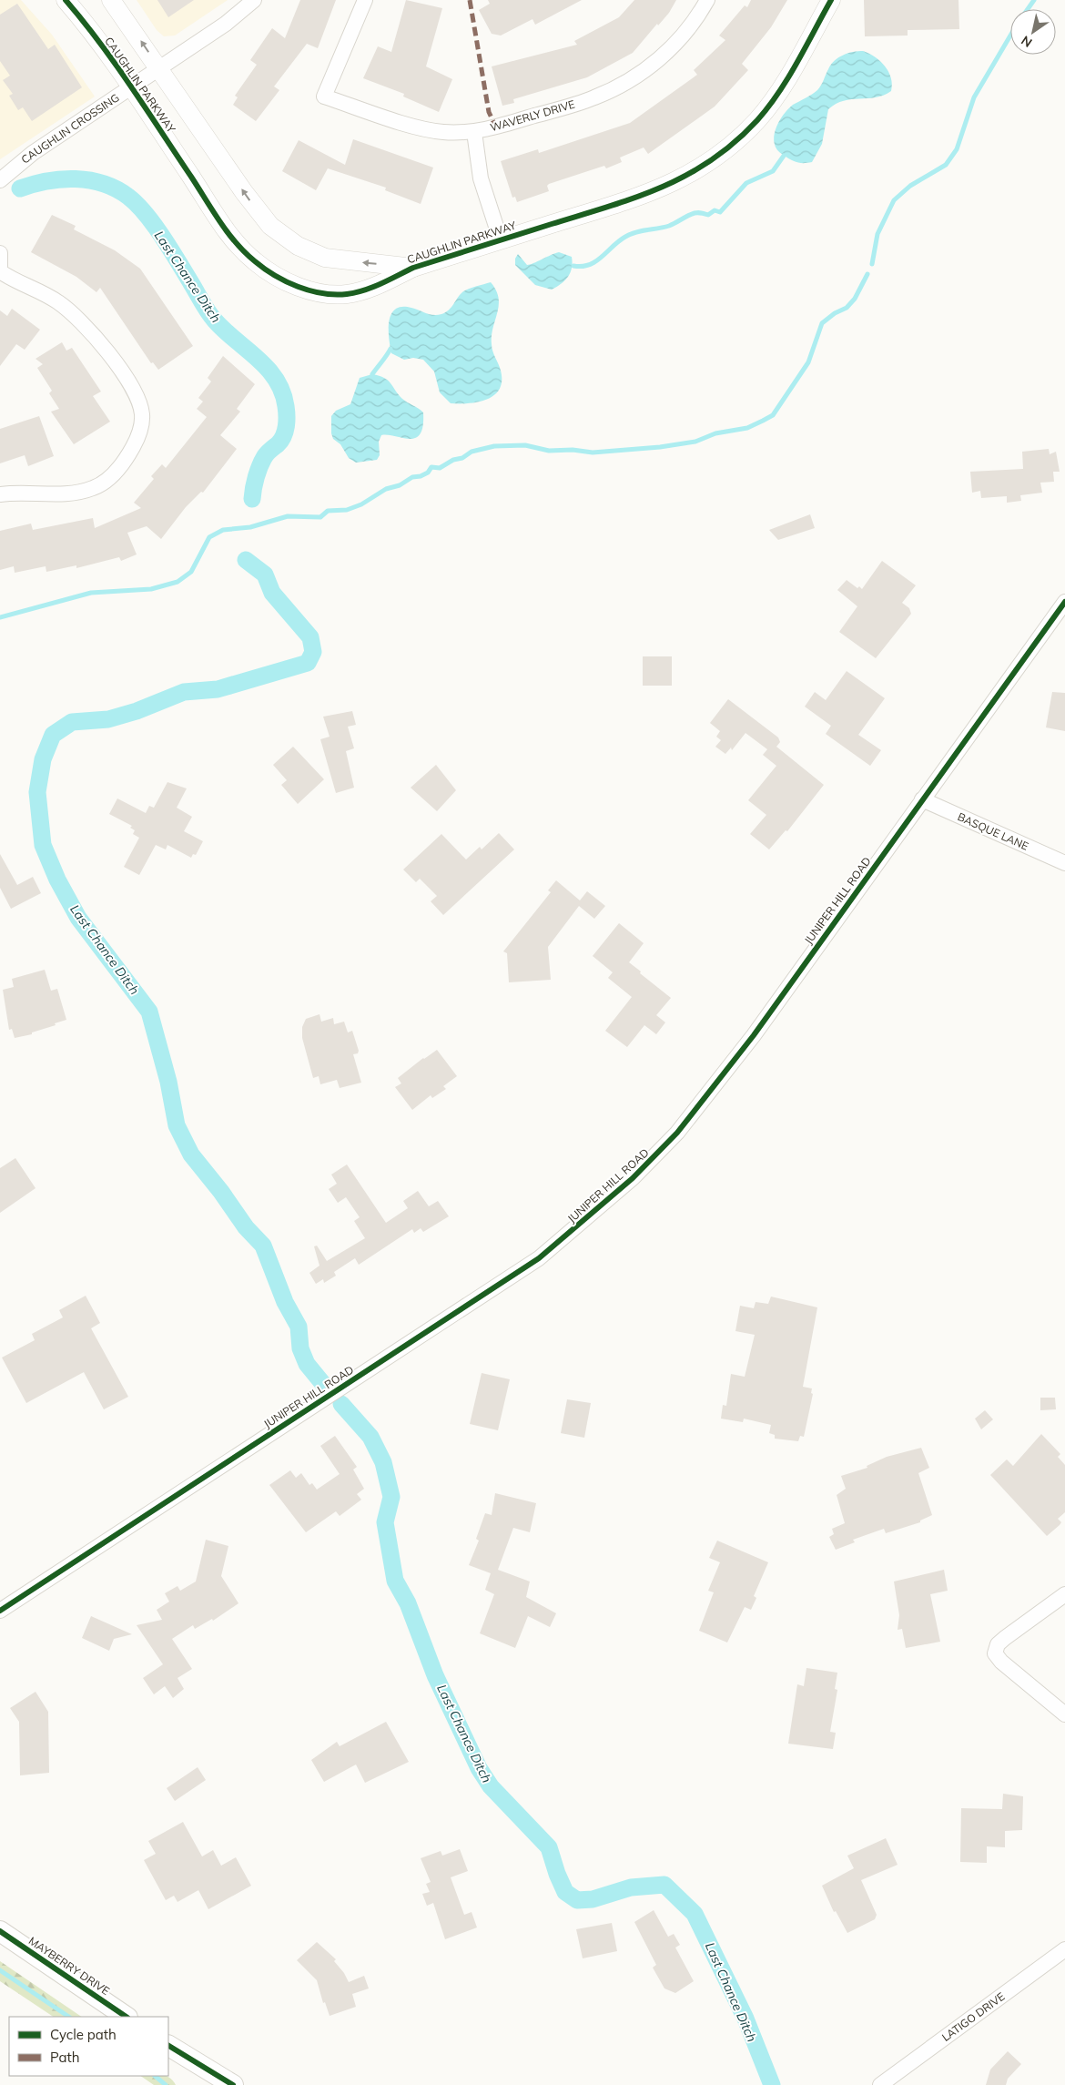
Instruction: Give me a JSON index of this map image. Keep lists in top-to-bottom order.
{
  "streets": {
    "main road": ["MAYBERRY DRIVE"],
    "street": [
      "CAUGHLIN PARKWAY",
      "WAVERLY DRIVE",
      "CAUGHLIN CROSSING",
      "BASQUE LANE",
      "JUNIPER HILL ROAD",
      "LATIGO DRIVE"
    ]
  },
  "crossings": [
    ["CAUGHLIN PARKWAY", "CAUGHLIN CROSSING"],
    ["BASQUE LANE", "JUNIPER HILL ROAD"]
  ],
  "water": ["Last Chance Ditch"],
  "legend": ["Cycle path", "Path"],
  "north": "bottom left"
}
